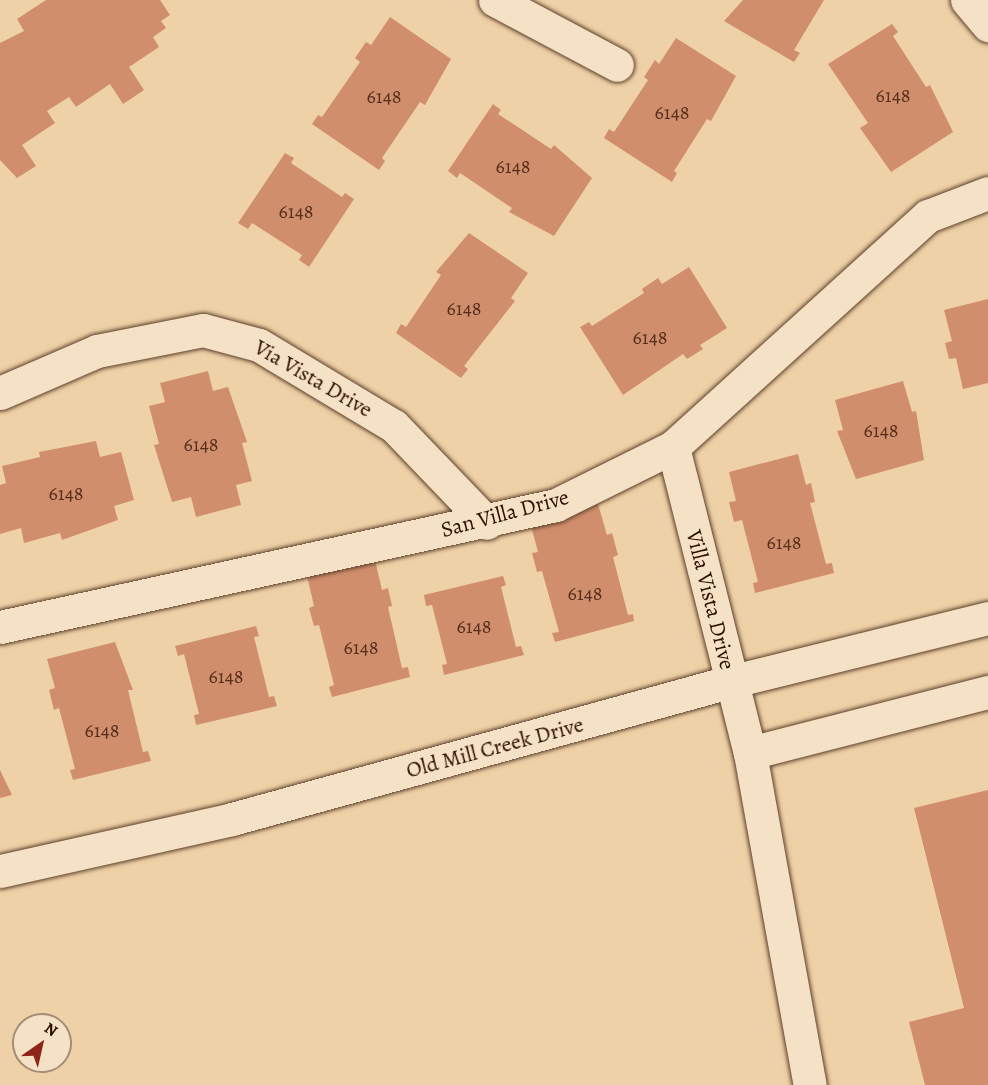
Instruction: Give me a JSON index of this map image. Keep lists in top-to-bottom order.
{
  "streets": {
    "street": [
      "Via Vista Drive",
      "San Villa Drive",
      "Villa Vista Drive",
      "Old Mill Creek Drive"
    ]
  },
  "crossings": [
    ["Via Vista Drive", "San Villa Drive"],
    ["San Villa Drive", "Villa Vista Drive"],
    ["Villa Vista Drive", "Old Mill Creek Drive"]
  ],
  "house_numbers": [
    "6148",
    "6148",
    "6148",
    "6148",
    "6148",
    "6148",
    "6148",
    "6148",
    "6148",
    "6148",
    "6148",
    "6148",
    "6148",
    "6148",
    "6148",
    "6148"
  ],
  "north": "top right"
}
